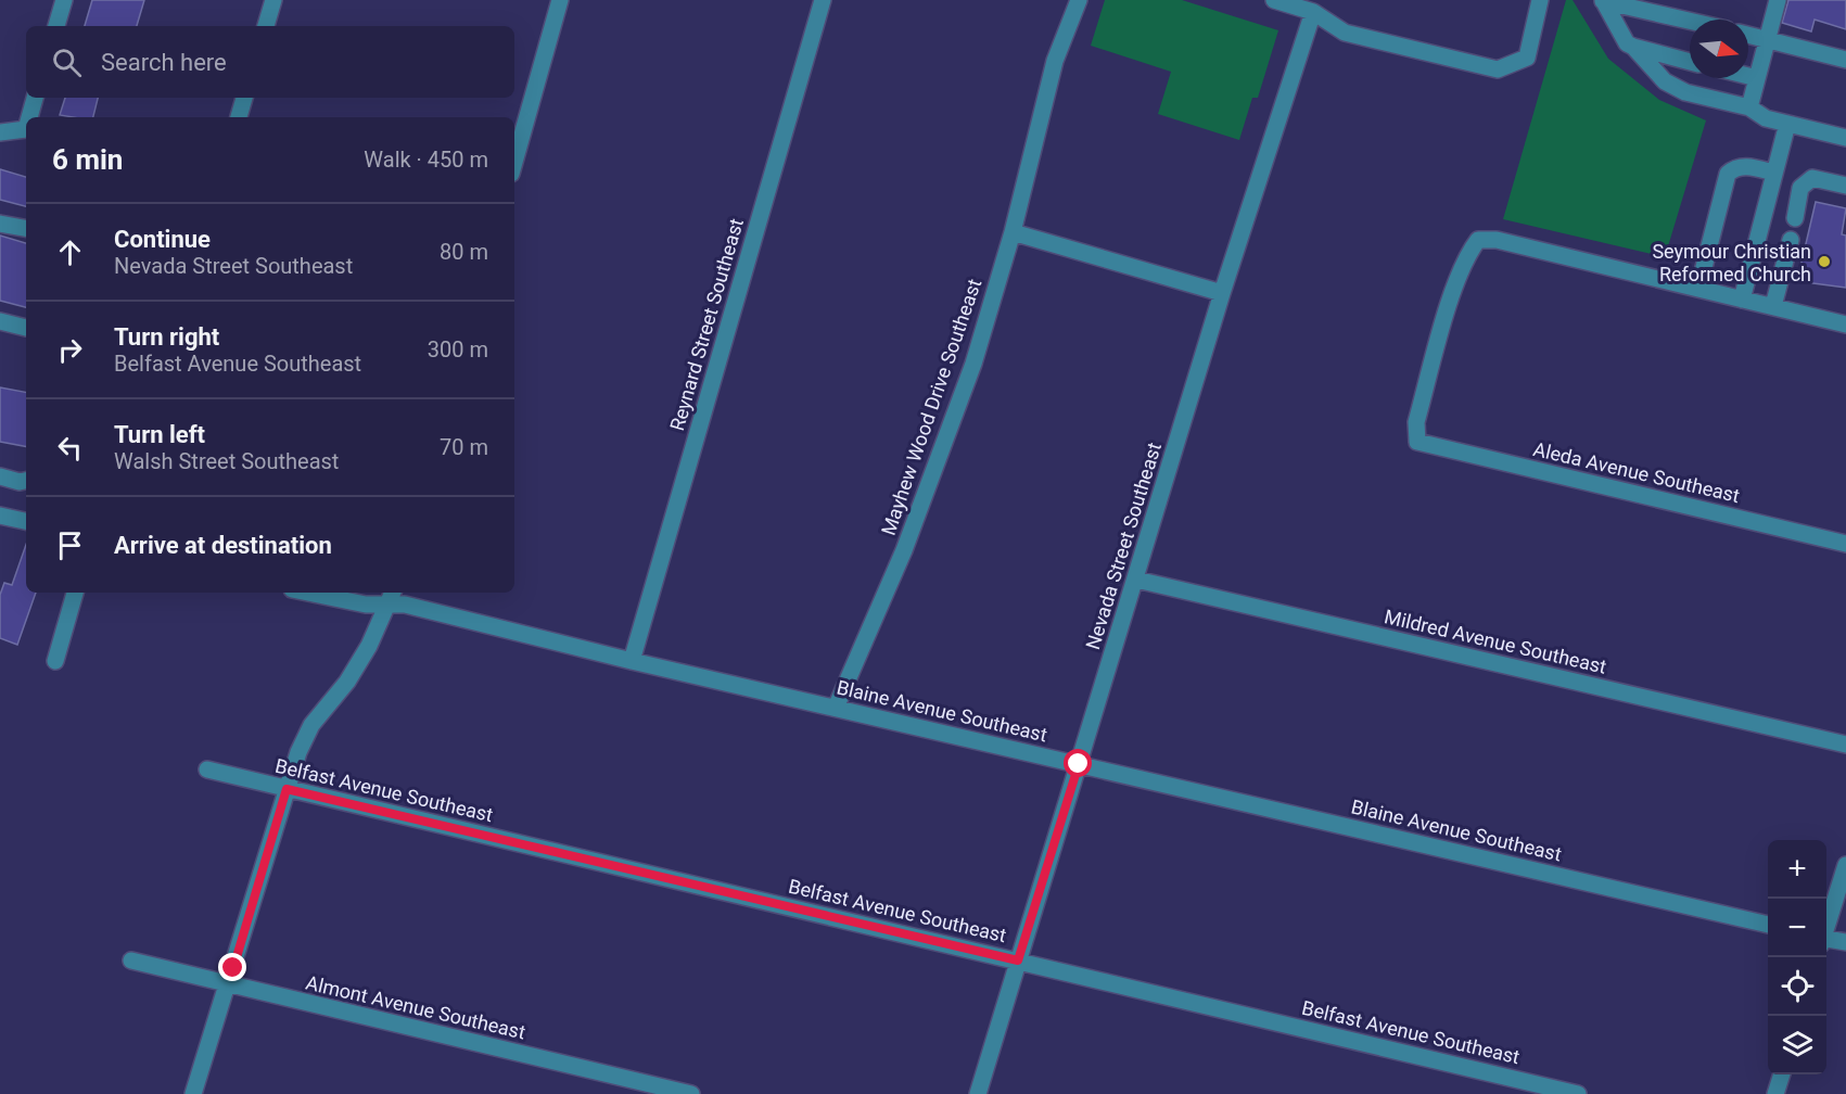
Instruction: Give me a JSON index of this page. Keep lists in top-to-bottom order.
{
  "streets": {
    "street": [
      "Reynard Street Southeast",
      "Mayhew Wood Drive Southeast",
      "Aleda Avenue Southeast",
      "Nevada Street Southeast",
      "Mildred Avenue Southeast",
      "Blaine Avenue Southeast",
      "Belfast Avenue Southeast",
      "Almont Avenue Southeast"
    ]
  },
  "crossings": [
    ["Reynard Street Southeast", "Blaine Avenue Southeast"],
    ["Mayhew Wood Drive Southeast", "Blaine Avenue Southeast"],
    ["Nevada Street Southeast", "Mildred Avenue Southeast"],
    ["Nevada Street Southeast", "Blaine Avenue Southeast"],
    ["Nevada Street Southeast", "Belfast Avenue Southeast"]
  ],
  "places": ["Seymour Christian Reformed Church"],
  "north": "right",
  "page": {
    "search": "Search here",
    "heading": ["6 min", "Walk · 450 m"],
    "list": [
      ["Continue", "Nevada Street Southeast", "80 m"],
      ["Turn right", "Belfast Avenue Southeast", "300 m"],
      ["Turn left", "Walsh Street Southeast", "70 m"],
      "Arrive at destination"
    ],
    "map_buttons": ["+", "−"]
  }
}
